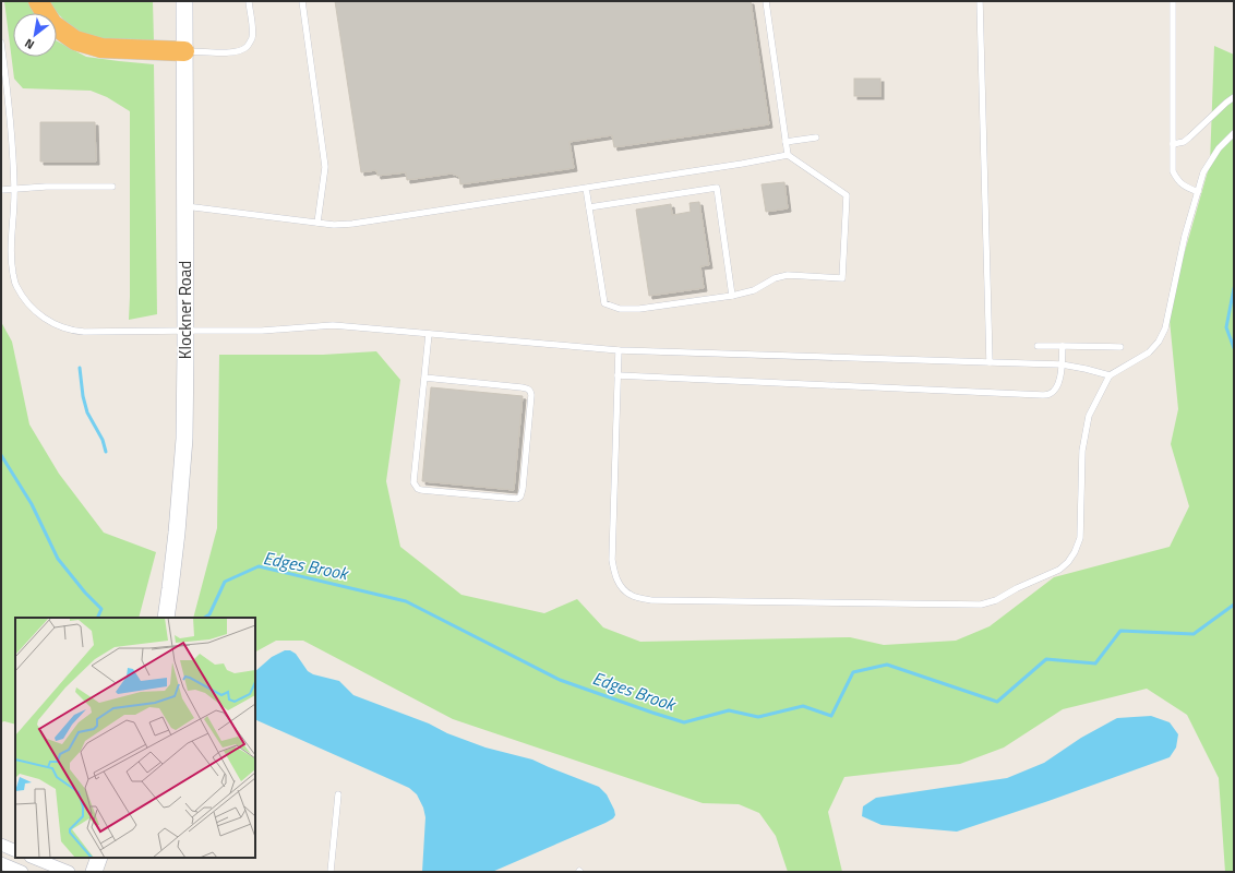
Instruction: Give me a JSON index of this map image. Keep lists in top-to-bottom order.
{
  "streets": {
    "main road": ["Klockner Road"]
  },
  "water": ["Edges Brook"],
  "north": "bottom left"
}
